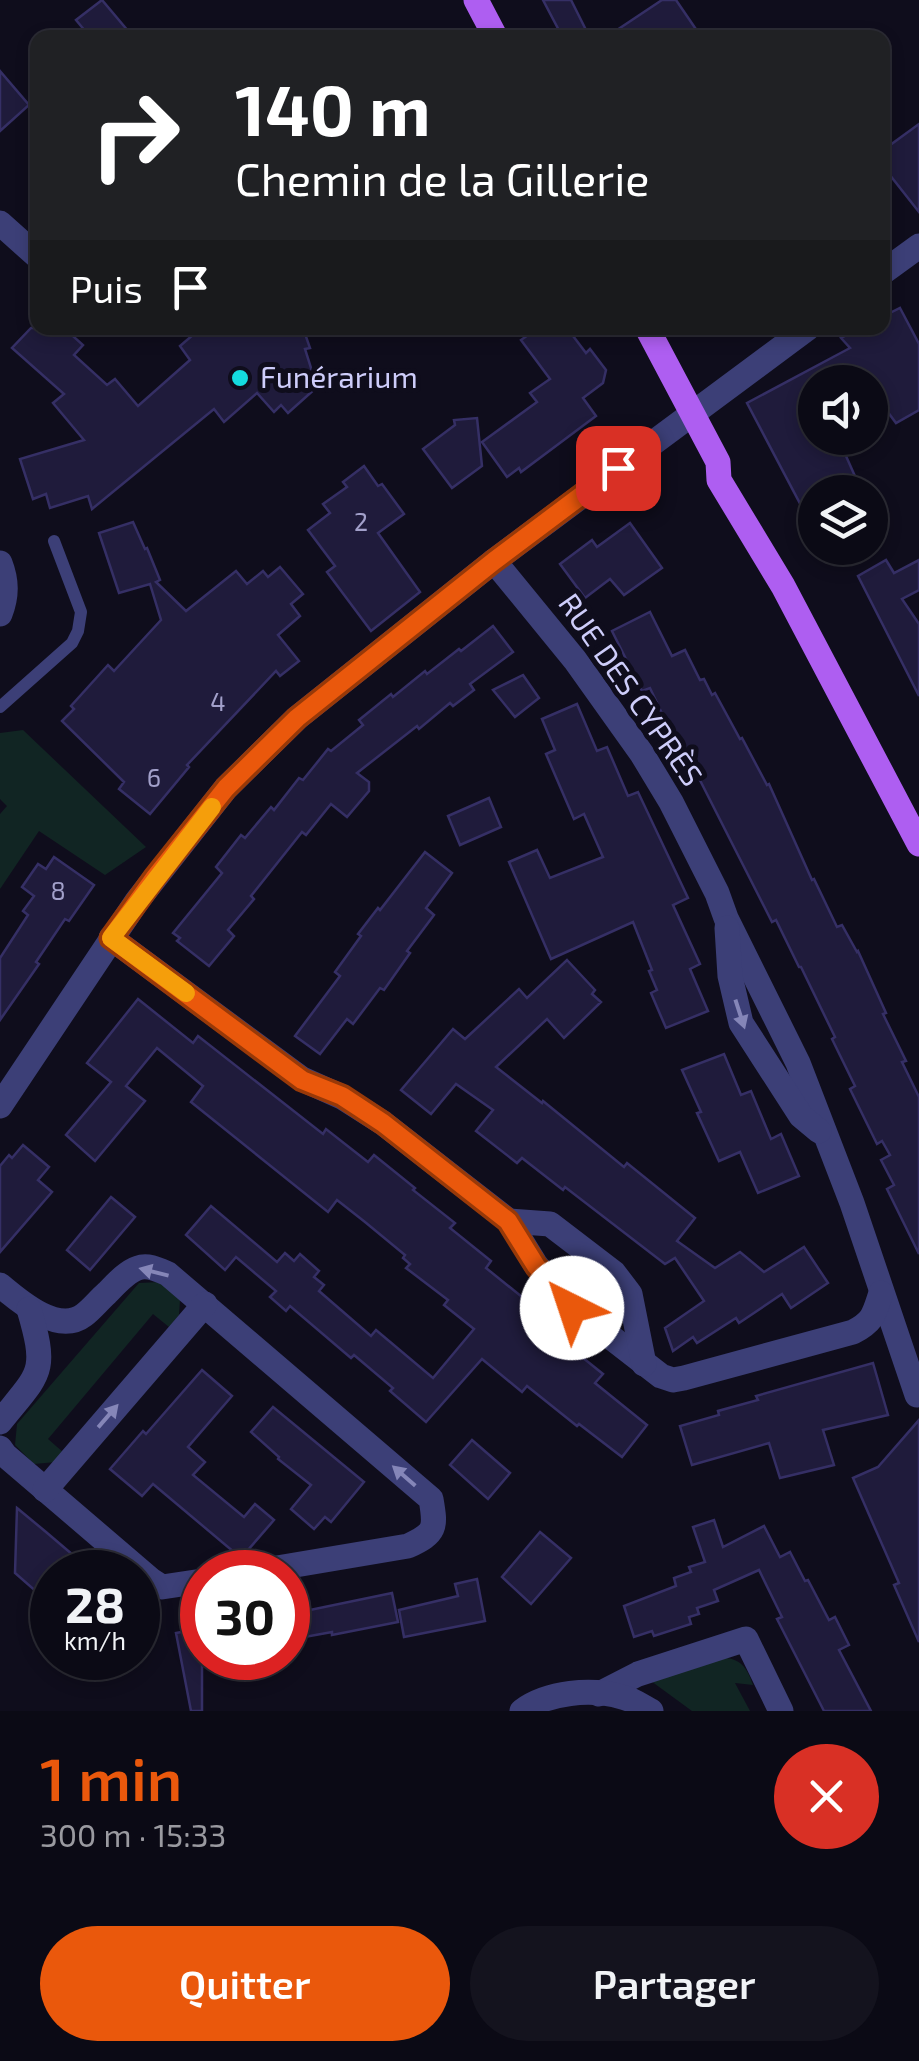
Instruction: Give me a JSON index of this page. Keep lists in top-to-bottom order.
{
  "streets": {
    "street": ["RUE DES CYPRÈS"]
  },
  "places": ["Funérarium"],
  "house_numbers": [
    "2",
    "4",
    "6",
    "8"
  ],
  "page": {
    "turn": ["140 m", "Chemin de la Gillerie"],
    "then": "Puis",
    "speed": "28 km/h",
    "limit": "30",
    "heading": ["1 min", "300 m · 15:33"],
    "buttons": ["Quitter", "Partager"]
  }
}
